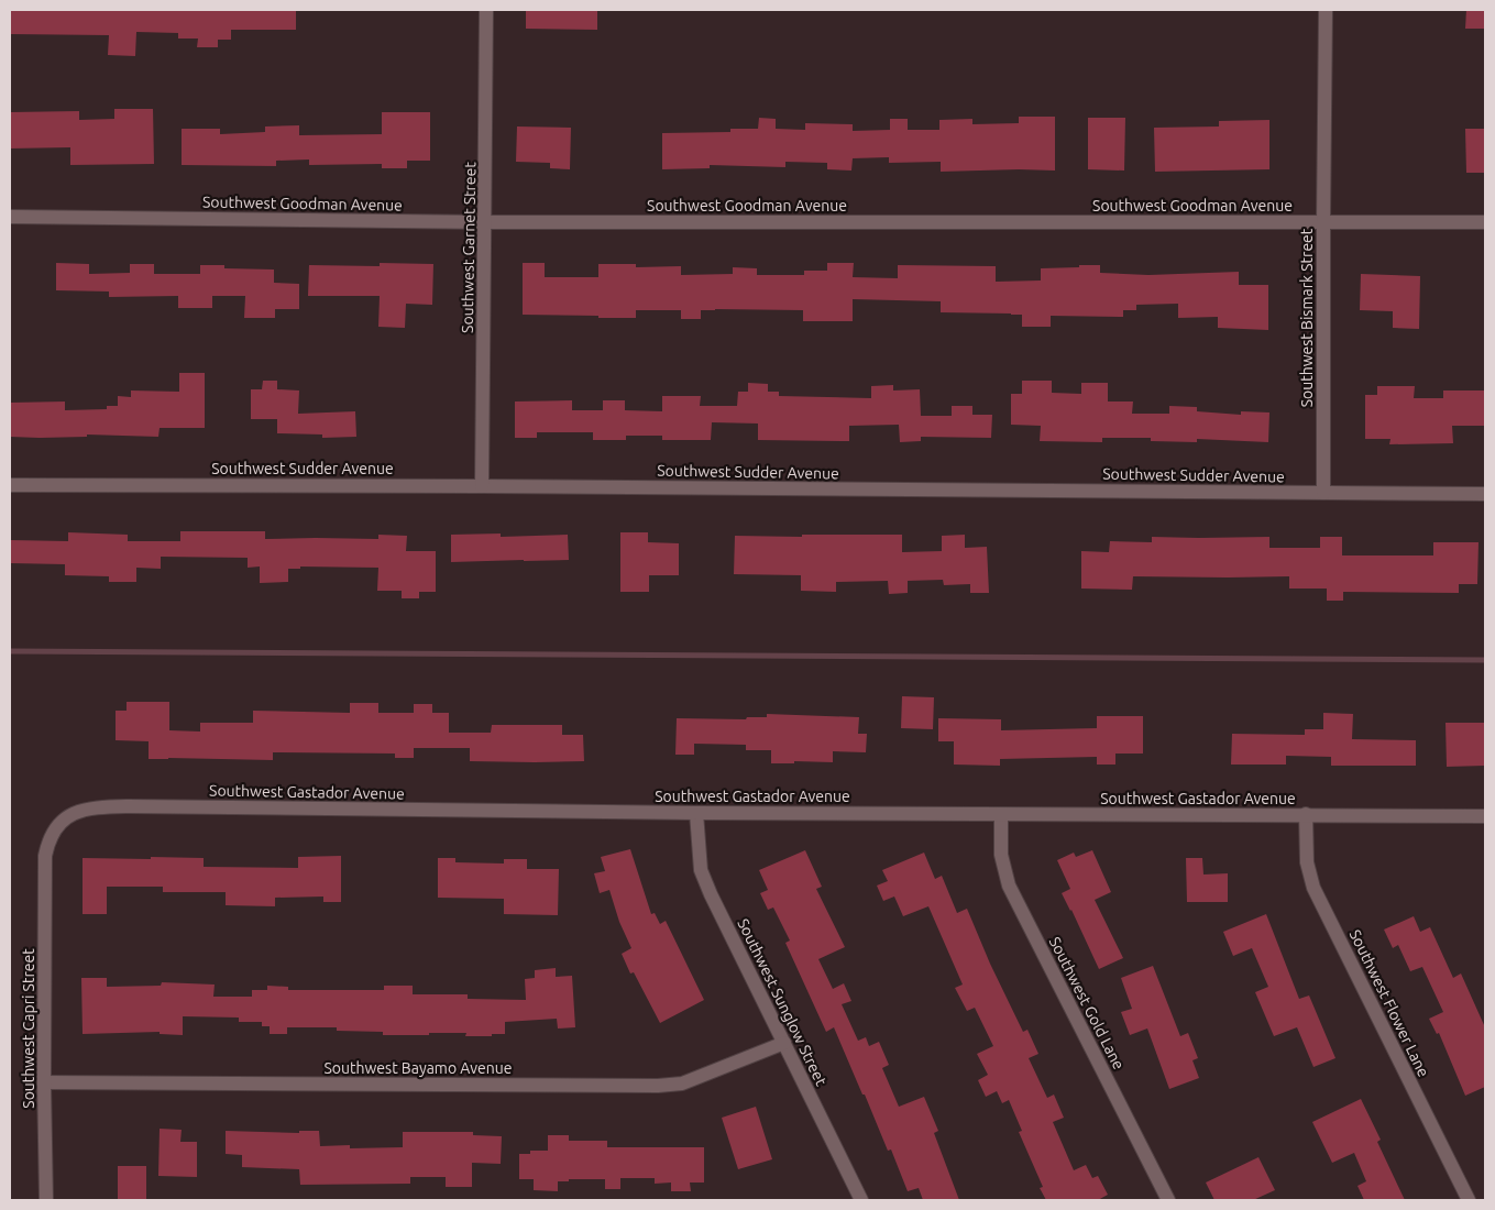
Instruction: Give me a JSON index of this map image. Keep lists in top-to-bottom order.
{
  "streets": {
    "street": [
      "Southwest Goodman Avenue",
      "Southwest Garnet Street",
      "Southwest Bismark Street",
      "Southwest Sudder Avenue",
      "Southwest Gastador Avenue",
      "Southwest Sunglow Street",
      "Southwest Gold Lane",
      "Southwest Flower Lane",
      "Southwest Capri Street",
      "Southwest Bayamo Avenue"
    ]
  },
  "crossings": [
    ["Southwest Goodman Avenue", "Southwest Garnet Street"],
    ["Southwest Goodman Avenue", "Southwest Bismark Street"],
    ["Southwest Garnet Street", "Southwest Sudder Avenue"],
    ["Southwest Bismark Street", "Southwest Sudder Avenue"],
    ["Southwest Gastador Avenue", "Southwest Sunglow Street"],
    ["Southwest Gastador Avenue", "Southwest Gold Lane"],
    ["Southwest Gastador Avenue", "Southwest Flower Lane"],
    ["Southwest Gastador Avenue", "Southwest Capri Street"],
    ["Southwest Sunglow Street", "Southwest Bayamo Avenue"],
    ["Southwest Capri Street", "Southwest Bayamo Avenue"]
  ]
}
